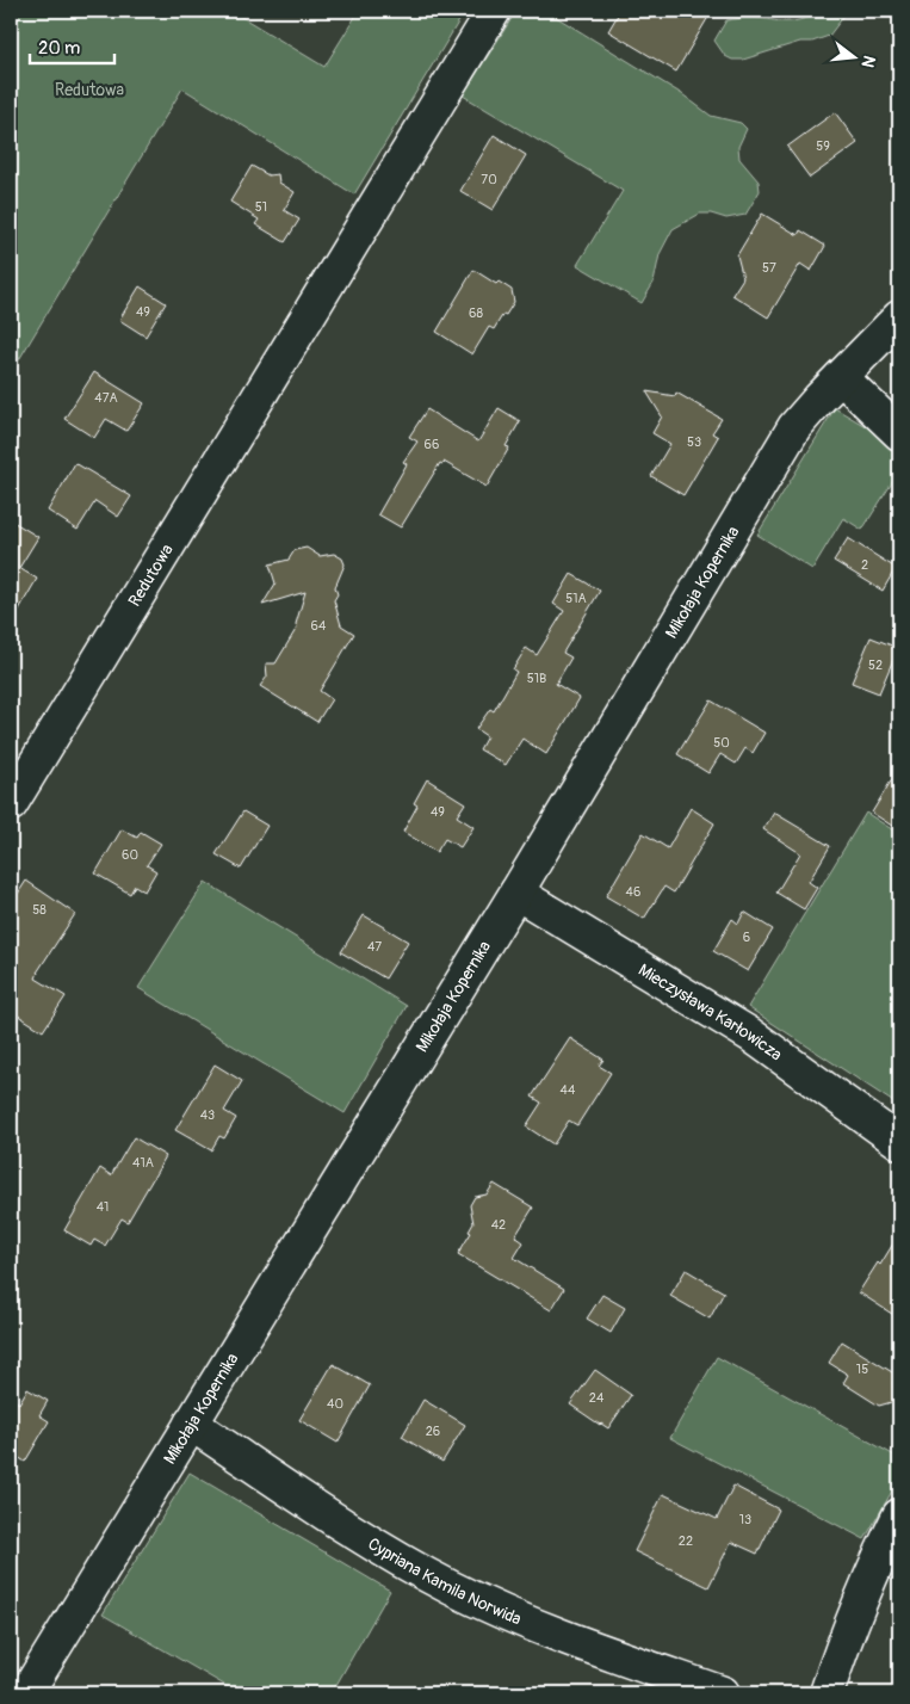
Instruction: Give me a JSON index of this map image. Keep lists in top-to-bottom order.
{
  "streets": {
    "street": [
      "Redutowa",
      "Mikołaja Kopernika",
      "Mieczysława Karłowicza",
      "Cypriana Kamila Norwida"
    ]
  },
  "crossings": [
    ["Mikołaja Kopernika", "Mieczysława Karłowicza"],
    ["Mikołaja Kopernika", "Cypriana Kamila Norwida"]
  ],
  "parks": ["Redutowa"],
  "house_numbers": [
    "59",
    "70",
    "51",
    "57",
    "49",
    "68",
    "47A",
    "53",
    "66",
    "2",
    "51A",
    "64",
    "52",
    "51B",
    "50",
    "49",
    "60",
    "46",
    "58",
    "6",
    "47",
    "44",
    "43",
    "41A",
    "41",
    "42",
    "15",
    "24",
    "40",
    "26",
    "13",
    "22"
  ],
  "scale_bar": "20 m",
  "north": "right"
}
